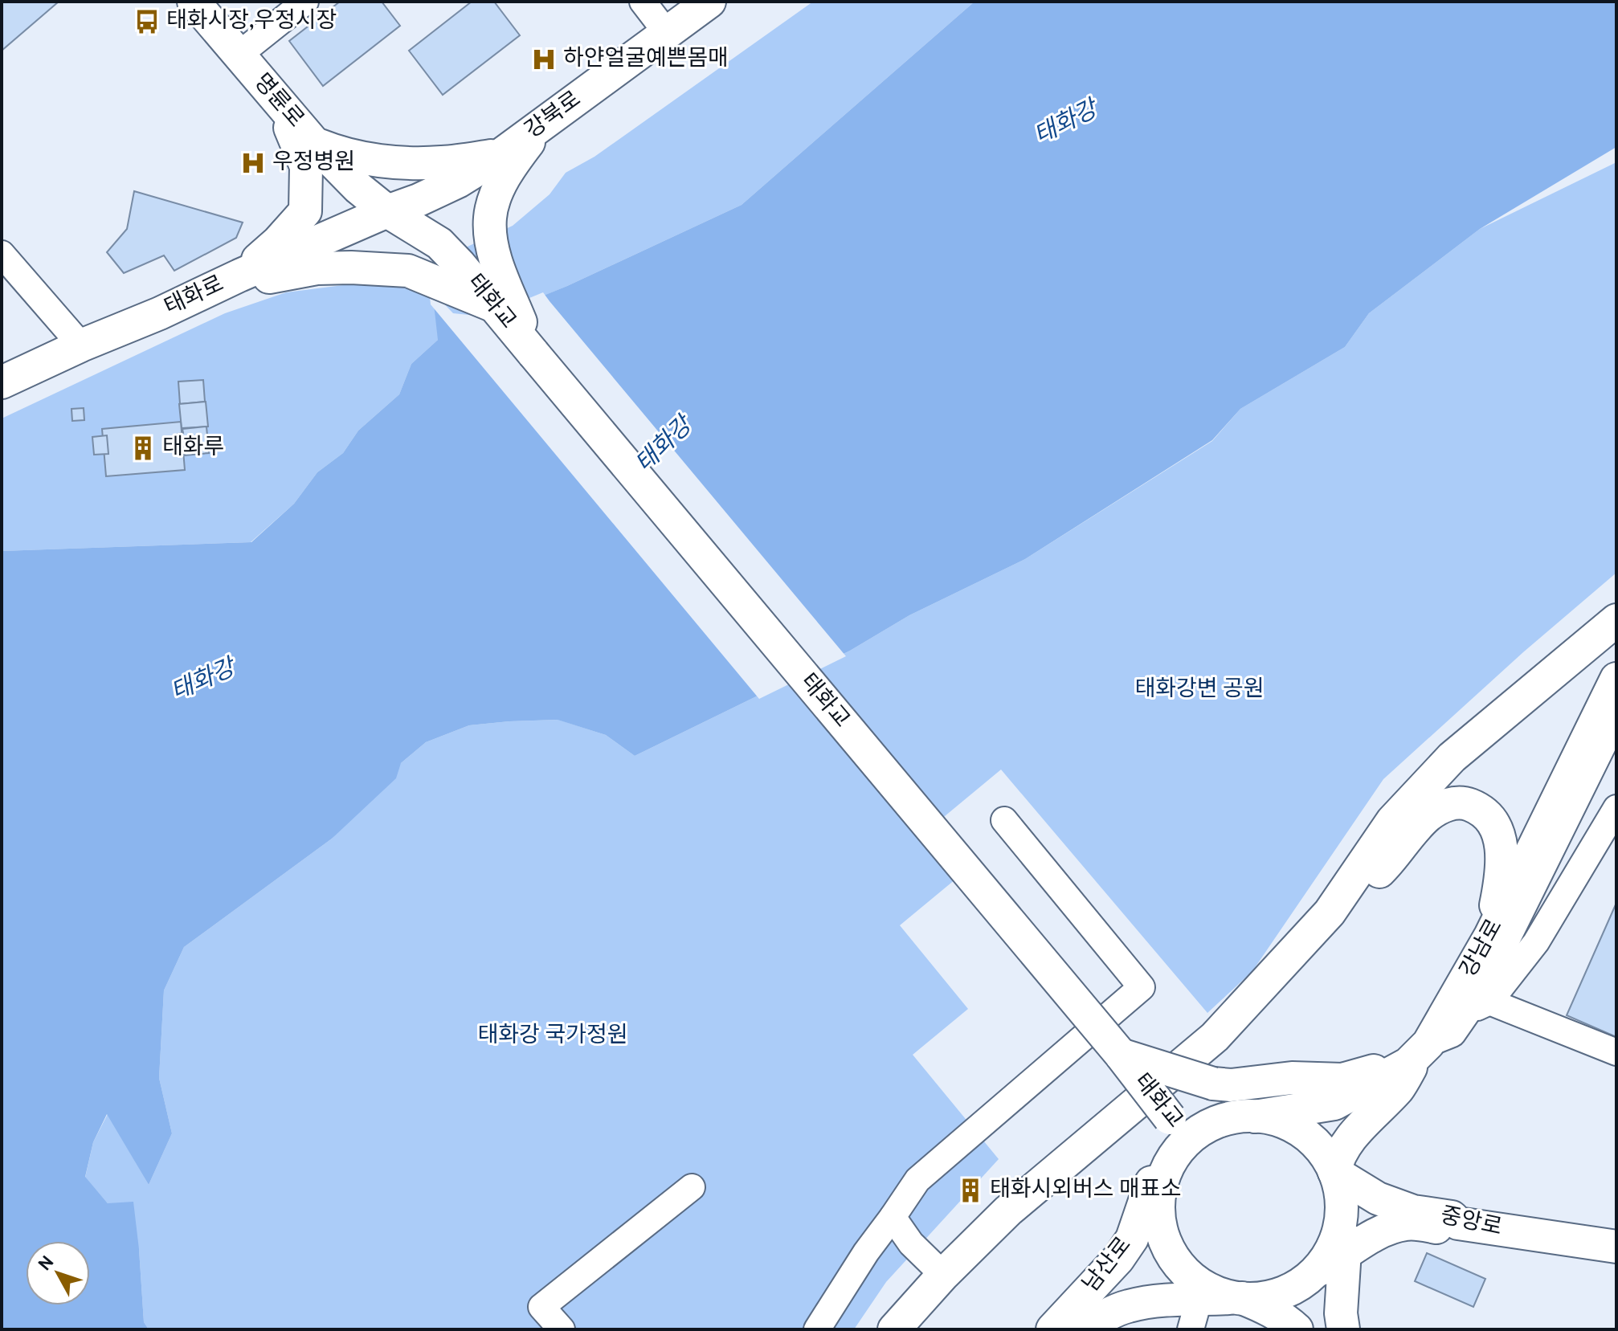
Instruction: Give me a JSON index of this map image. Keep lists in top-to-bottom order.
{
  "streets": {
    "main road": [
      "명륜로",
      "강북로",
      "태화로",
      "태화교",
      "강남로",
      "중앙로",
      "남산로"
    ]
  },
  "crossings": [
    ["명륜로", "강북로"],
    ["명륜로", "태화로"],
    ["명륜로", "태화교"],
    ["강북로", "태화로"],
    ["태화교", "강남로"],
    ["태화교", "중앙로"],
    ["태화교", "남산로"],
    ["강남로", "중앙로"],
    ["강남로", "남산로"],
    ["중앙로", "남산로"]
  ],
  "water": ["태화강"],
  "parks": ["태화강변 공원", "태화강 국가정원"],
  "places": {
    "bus stop": ["태화시장,우정시장"],
    "hospital": ["하얀얼굴예쁜몸매", "우정병원"],
    "building": ["태화루", "태화시외버스 매표소"]
  },
  "north": "top left"
}
